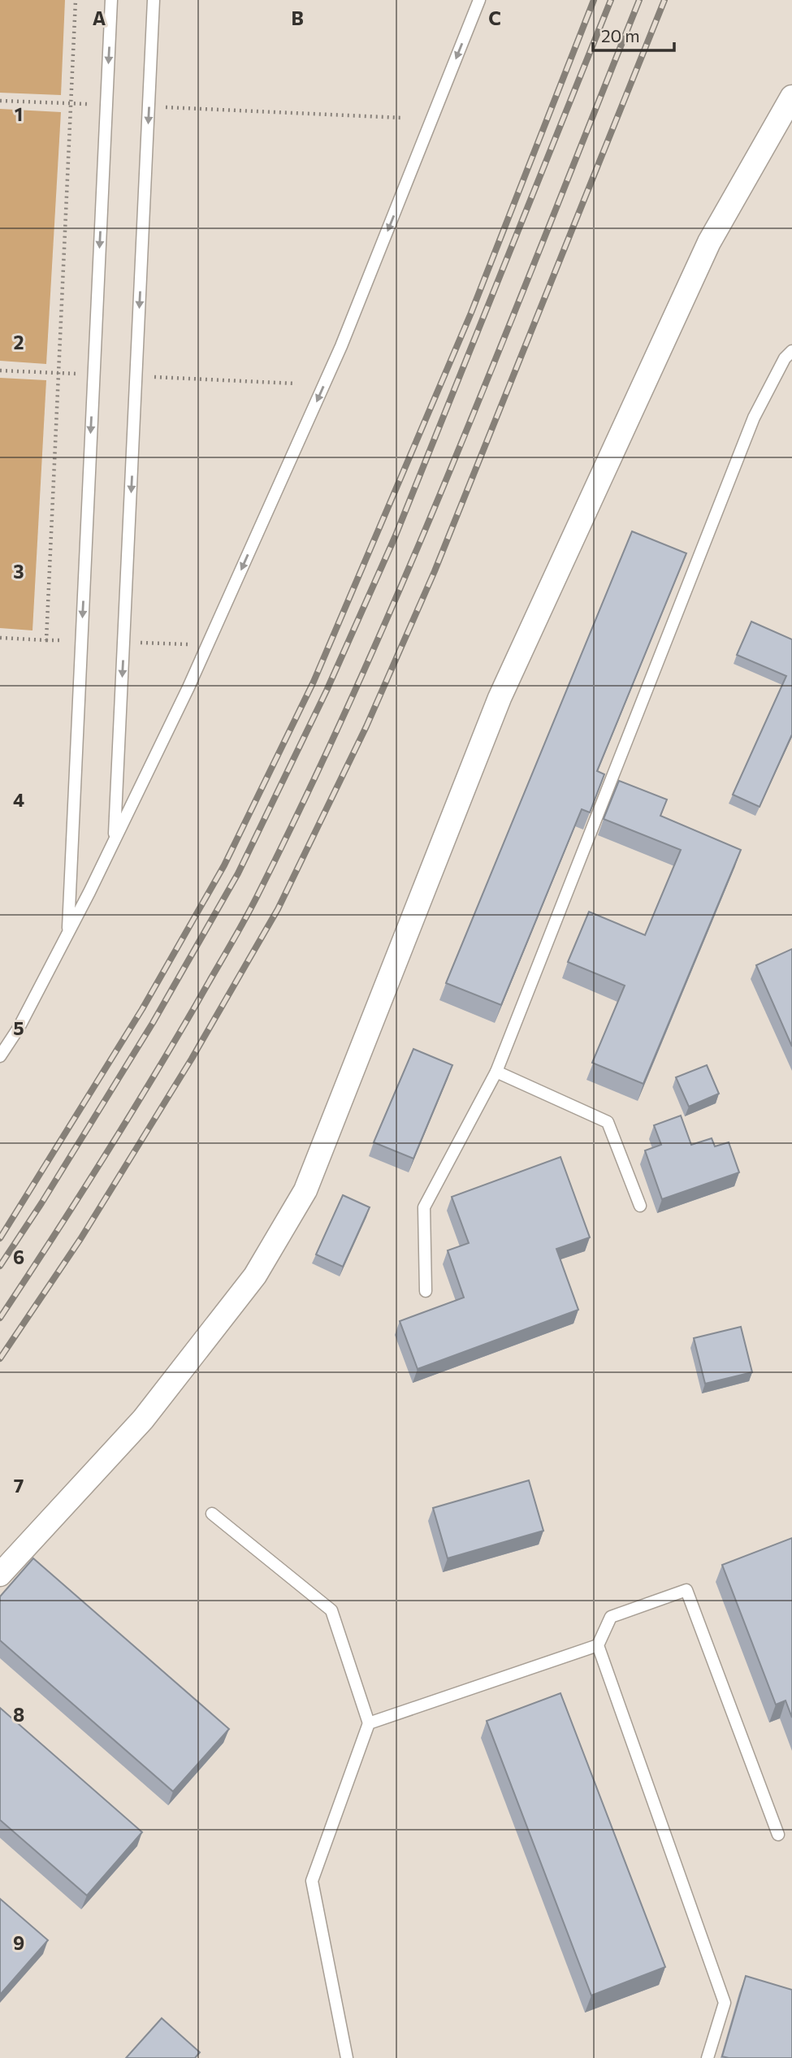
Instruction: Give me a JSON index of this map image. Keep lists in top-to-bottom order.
{
  "scale_bar": "20 m",
  "grid": {
    "columns": ["A", "B", "C"],
    "rows": [
      "1",
      "2",
      "3",
      "4",
      "5",
      "6",
      "7",
      "8",
      "9"
    ]
  }
}
